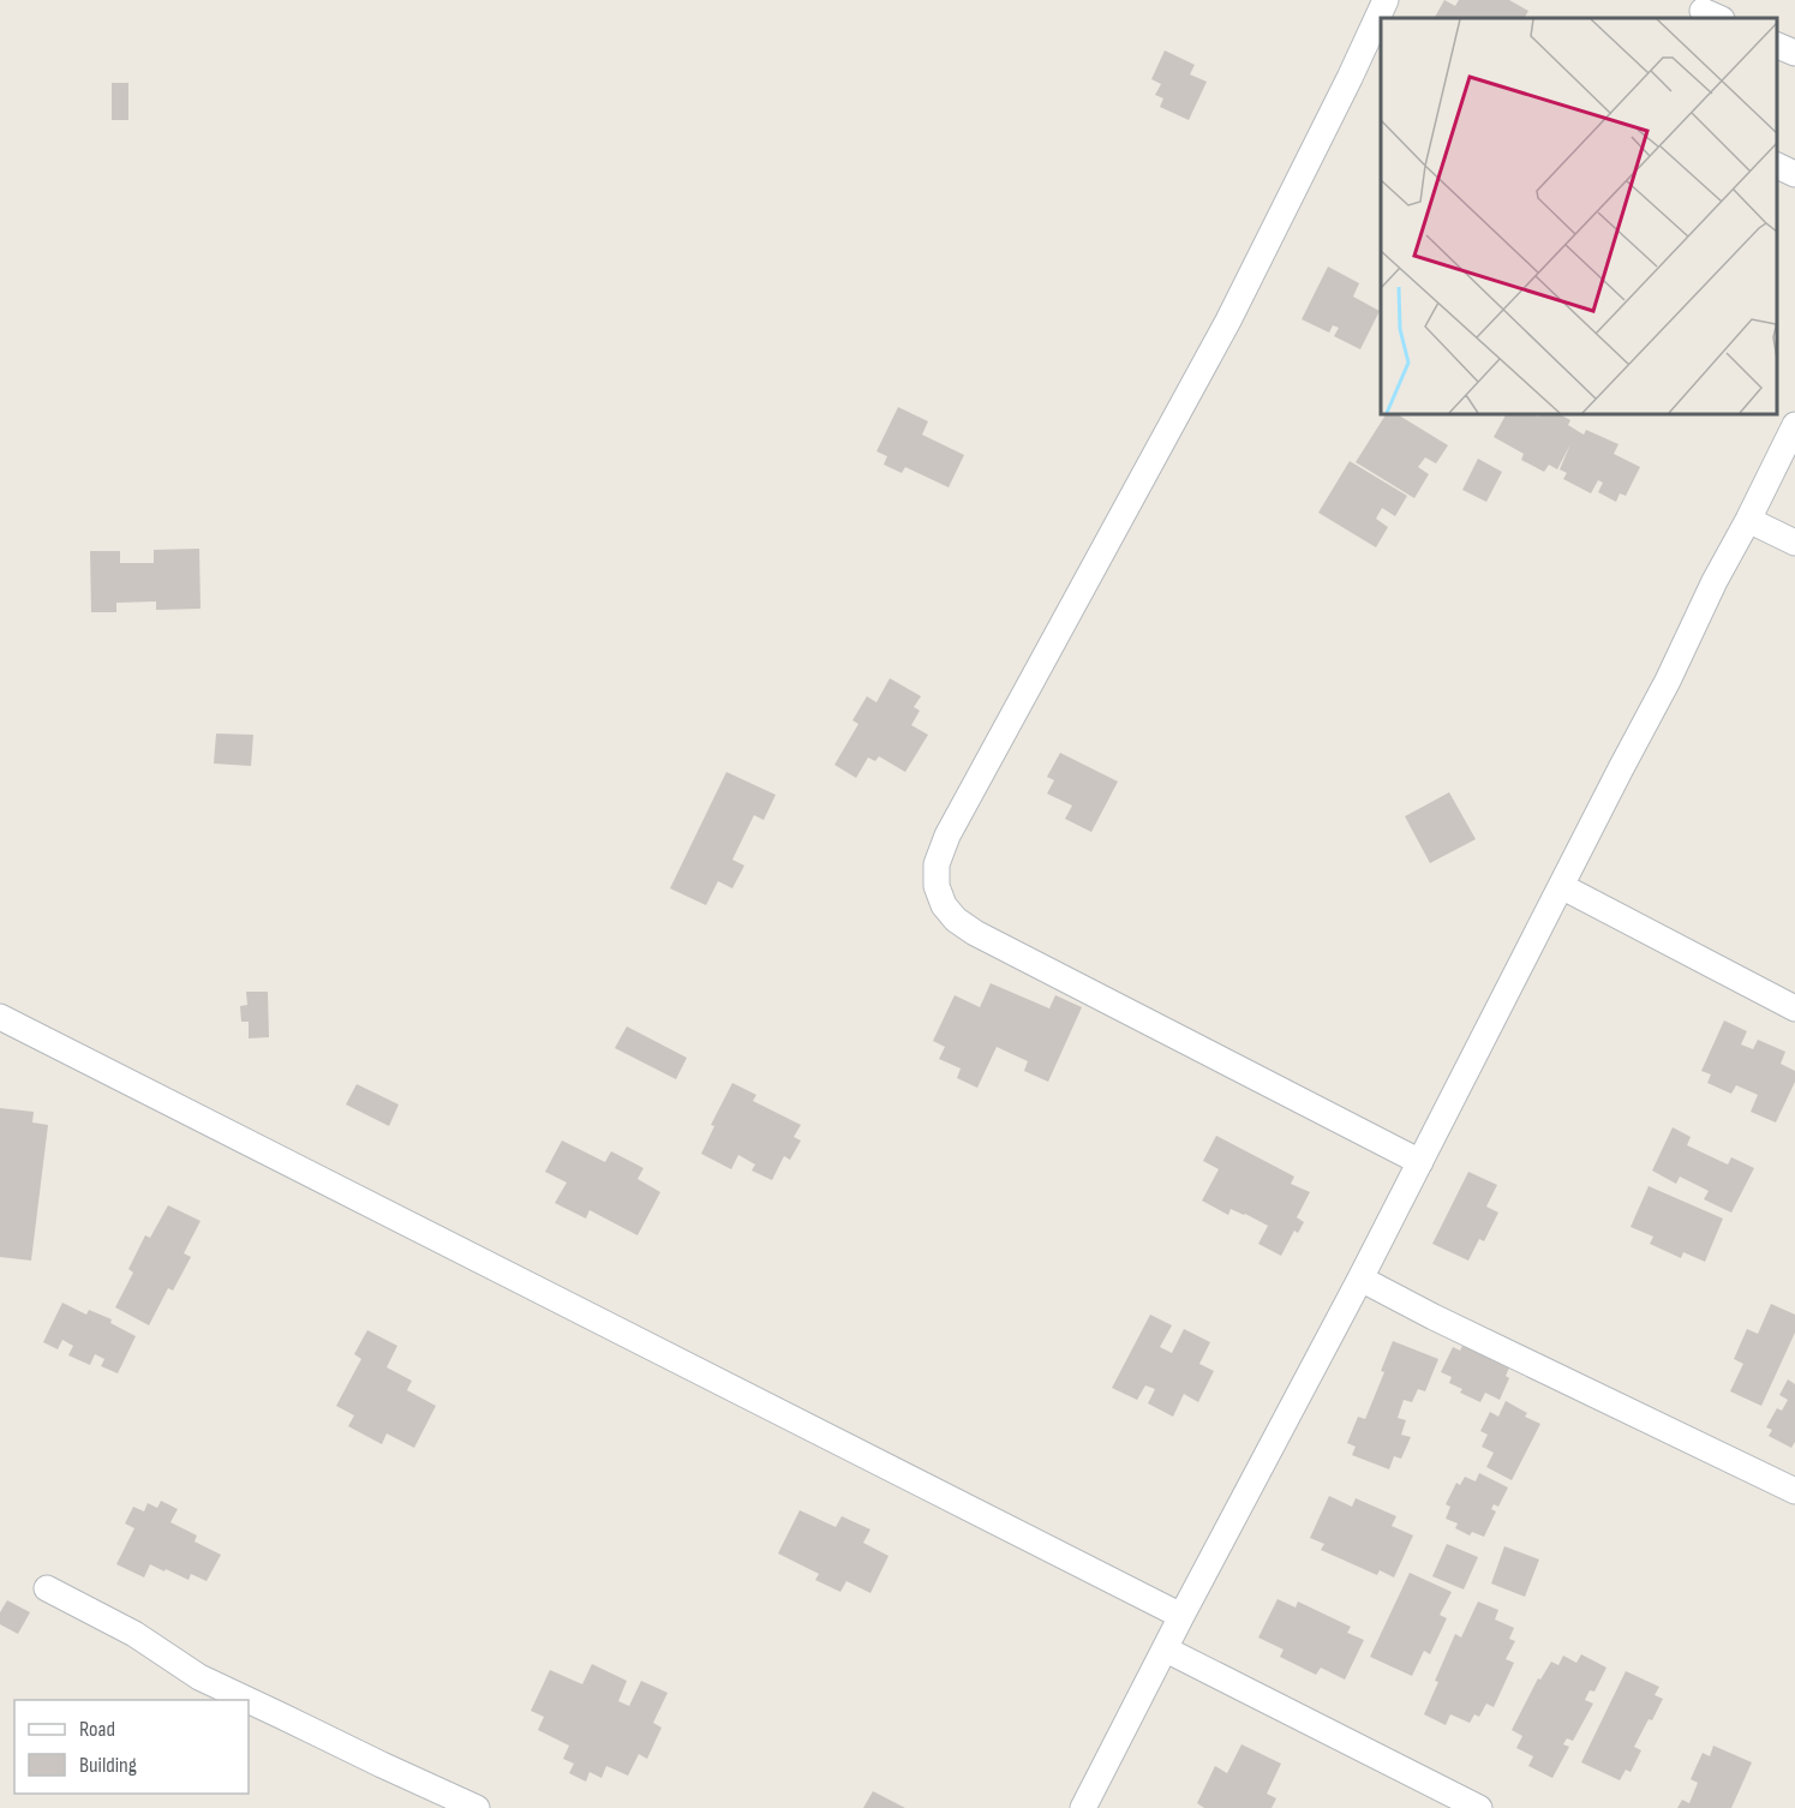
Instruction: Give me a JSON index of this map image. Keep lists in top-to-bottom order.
{
  "legend": ["Road", "Building"]
}
